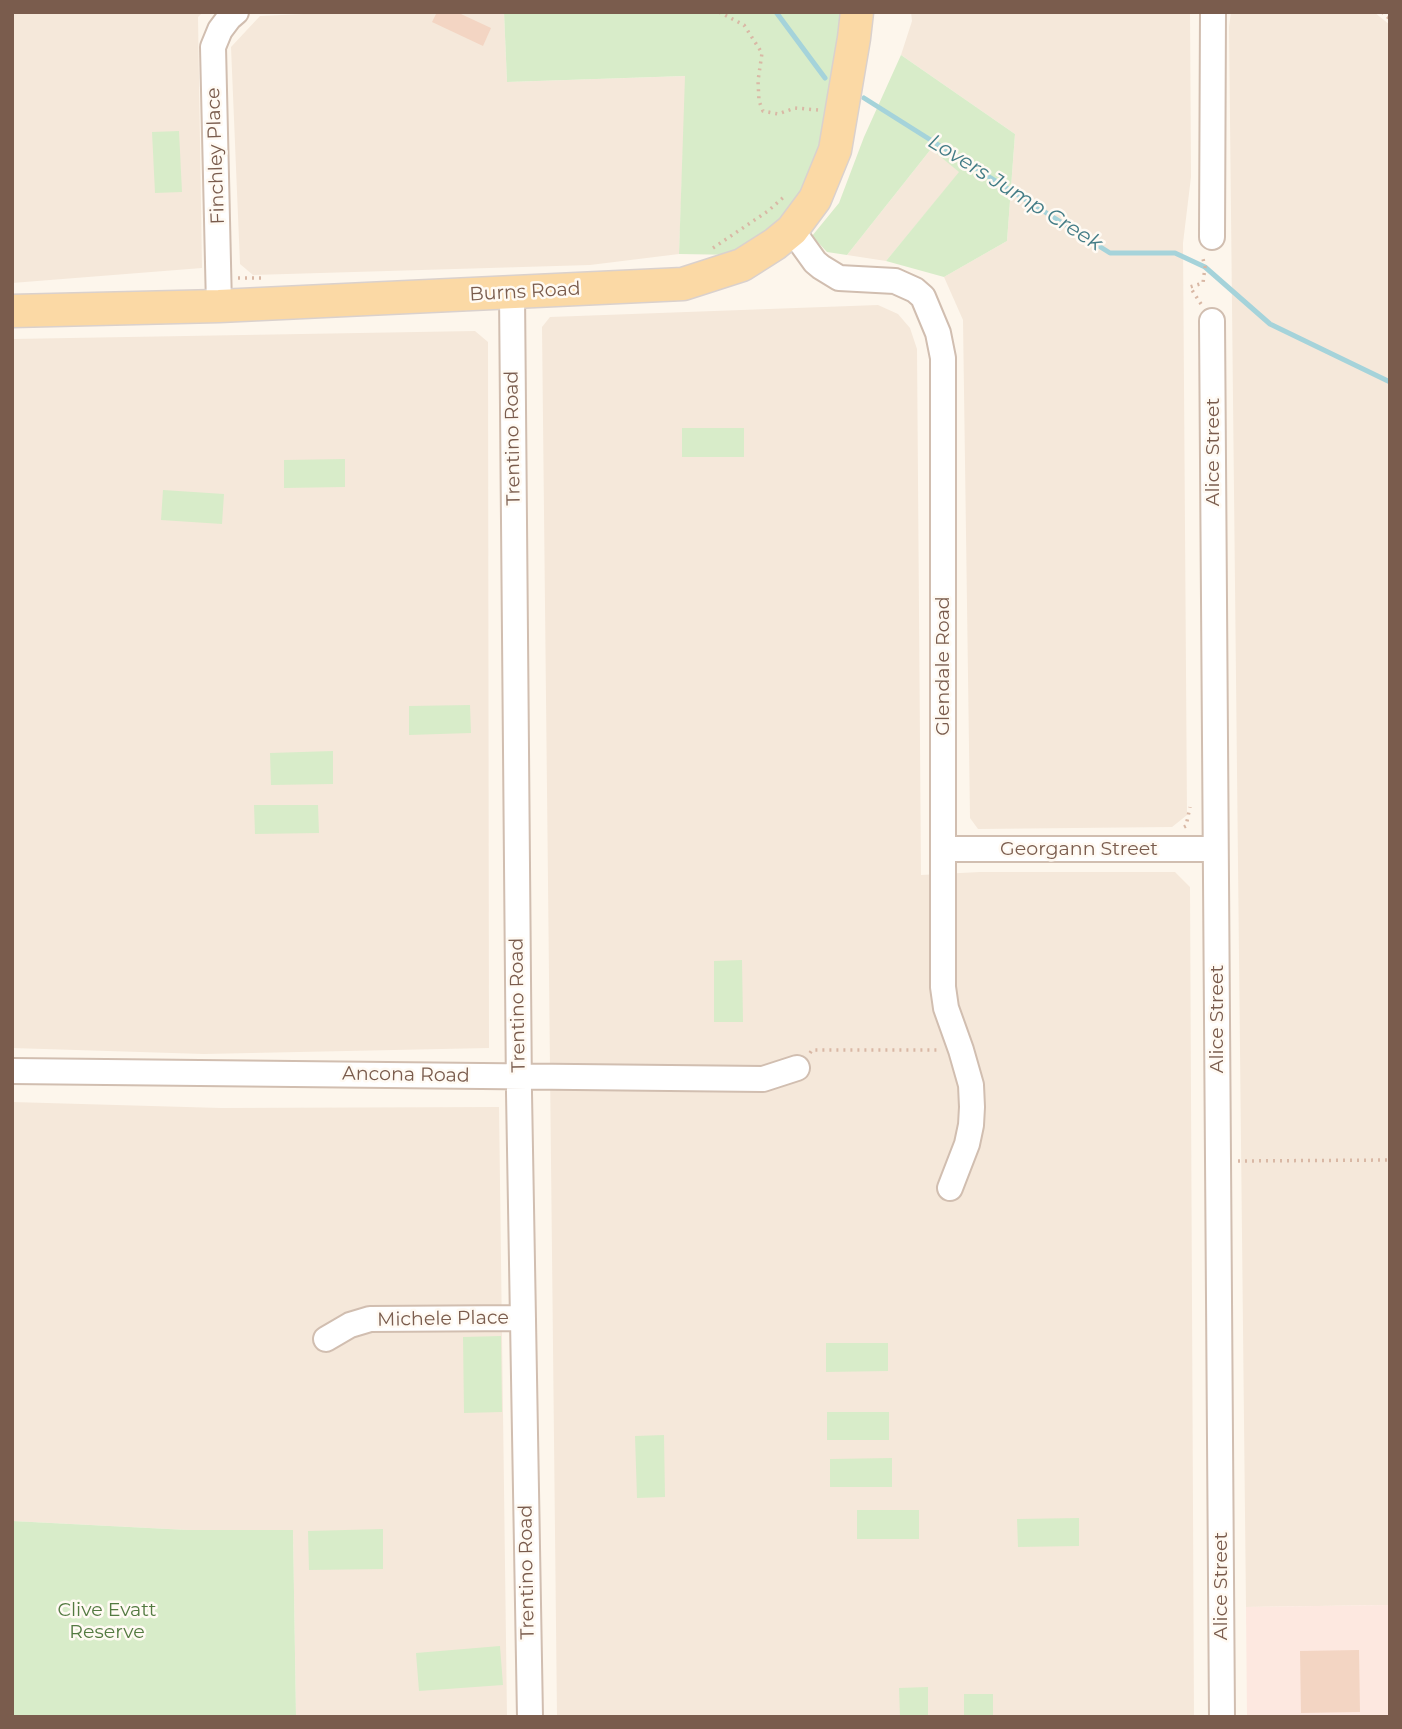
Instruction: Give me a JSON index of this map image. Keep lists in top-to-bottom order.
{
  "streets": {
    "main road": ["Burns Road"],
    "street": [
      "Finchley Place",
      "Trentino Road",
      "Alice Street",
      "Glendale Road",
      "Georgann Street",
      "Ancona Road",
      "Michele Place"
    ]
  },
  "crossings": [
    ["Finchley Place", "Burns Road"],
    ["Burns Road", "Trentino Road"],
    ["Burns Road", "Glendale Road"],
    ["Trentino Road", "Ancona Road"],
    ["Trentino Road", "Michele Place"],
    ["Alice Street", "Georgann Street"],
    ["Glendale Road", "Georgann Street"]
  ],
  "water": ["Lovers Jump Creek"],
  "parks": ["Clive Evatt Reserve"]
}
